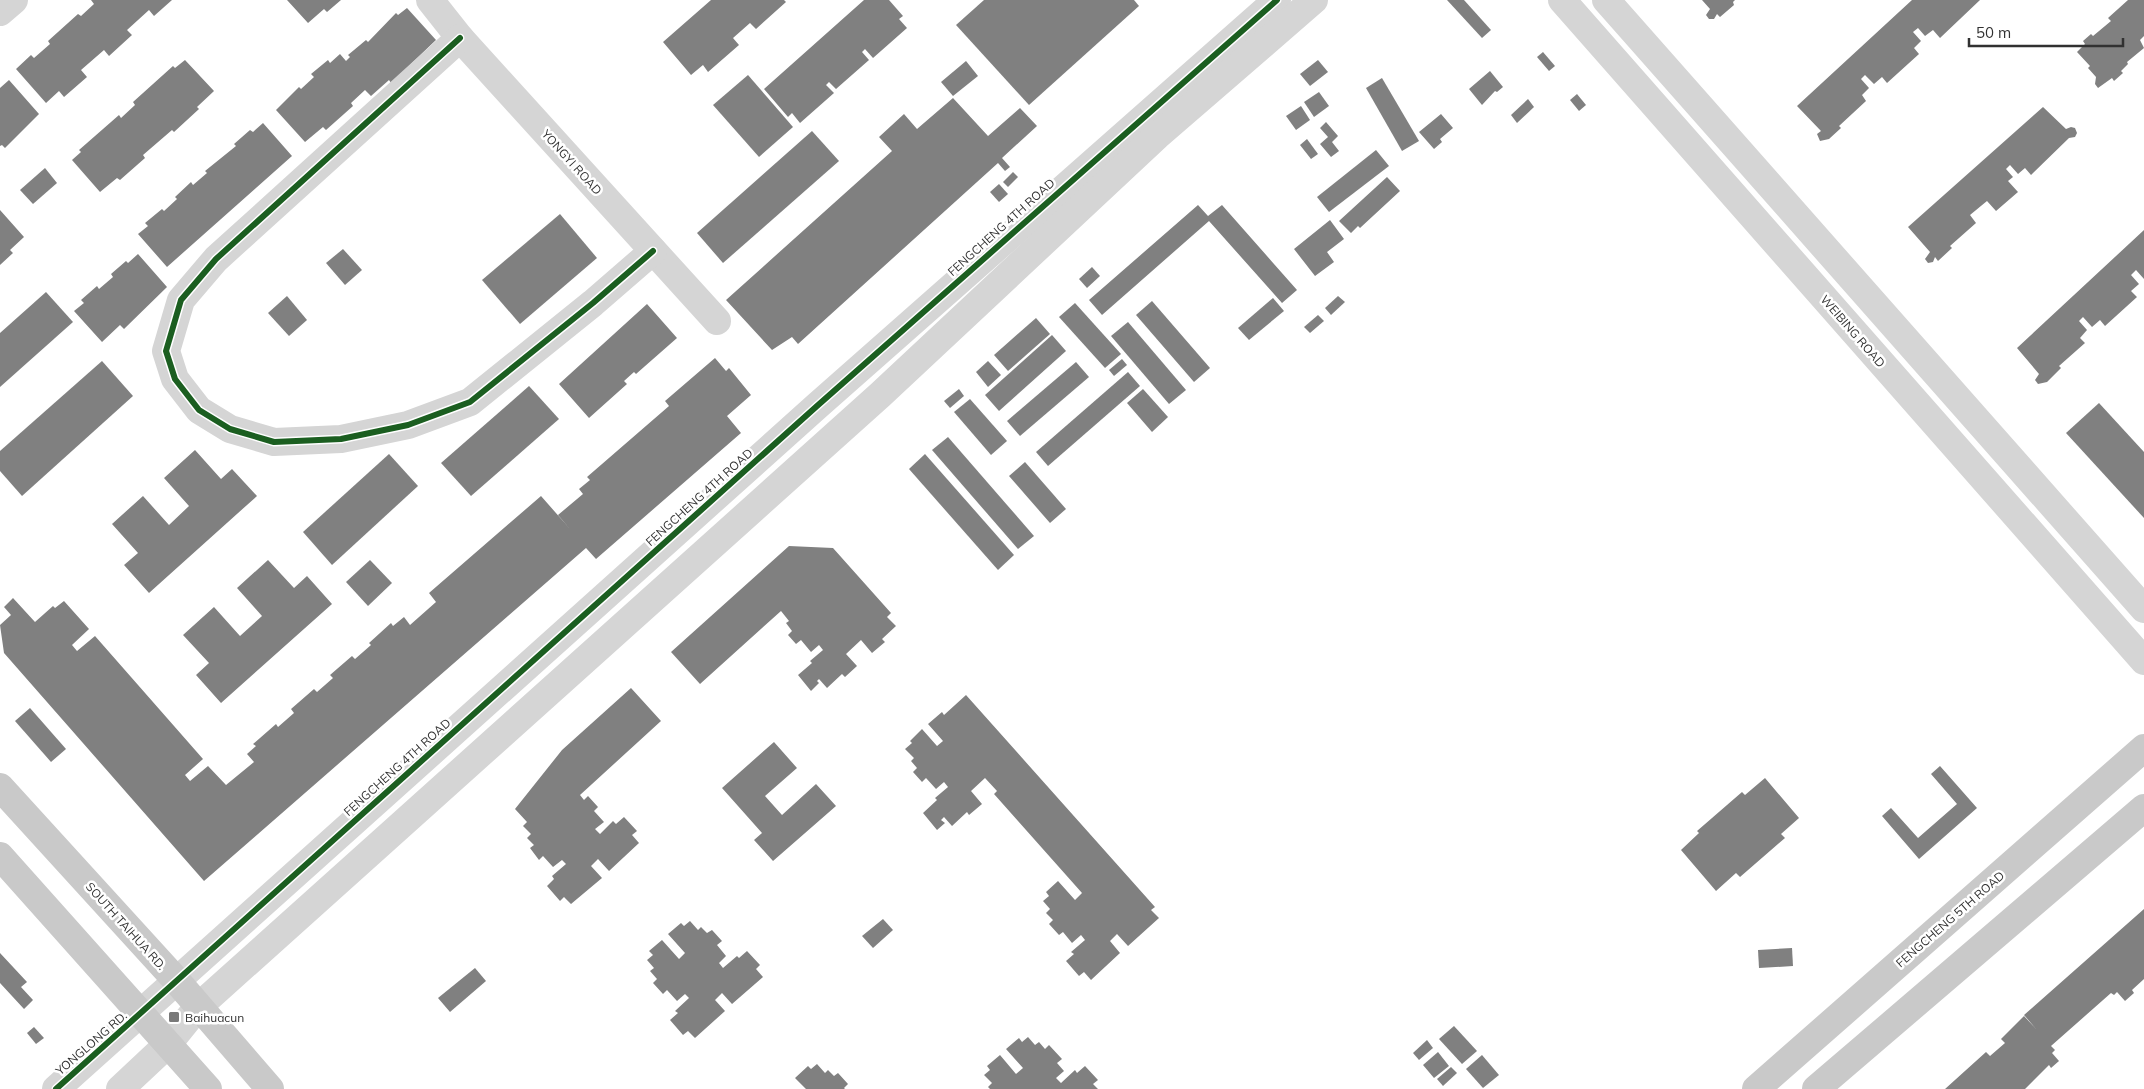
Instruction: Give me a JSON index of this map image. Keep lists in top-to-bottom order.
{
  "streets": {
    "main road": ["FENGCHENG 5TH ROAD", "SOUTH TAIHUA RD."],
    "street": [
      "YONGYI ROAD",
      "FENGCHENG 4TH ROAD",
      "WEIBING ROAD",
      "YONGLONG RD."
    ]
  },
  "crossings": [
    ["FENGCHENG 4TH ROAD", "SOUTH TAIHUA RD."],
    ["FENGCHENG 4TH ROAD", "YONGLONG RD."]
  ],
  "places": {
    "transit": ["Baihuacun"]
  },
  "scale_bar": "50 m"
}
